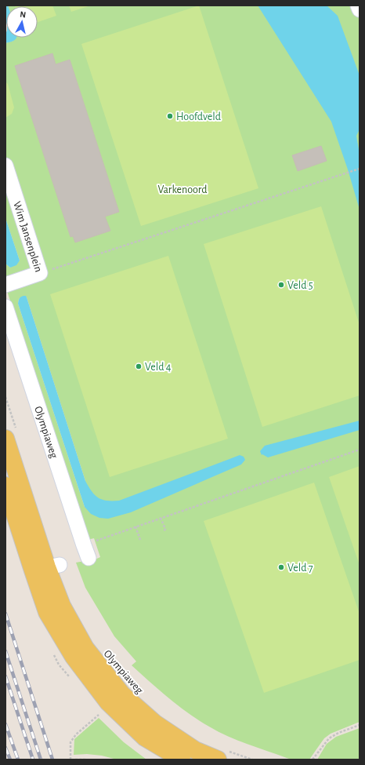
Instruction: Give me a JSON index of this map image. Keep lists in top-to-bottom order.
{
  "streets": {
    "main road": ["Olympiaweg"],
    "street": ["Wim Jansenplein"]
  },
  "parks": ["Varkenoord"],
  "places": [
    "Hoofdveld",
    "Veld 5",
    "Veld 4",
    "Veld 7"
  ],
  "north": "top"
}
